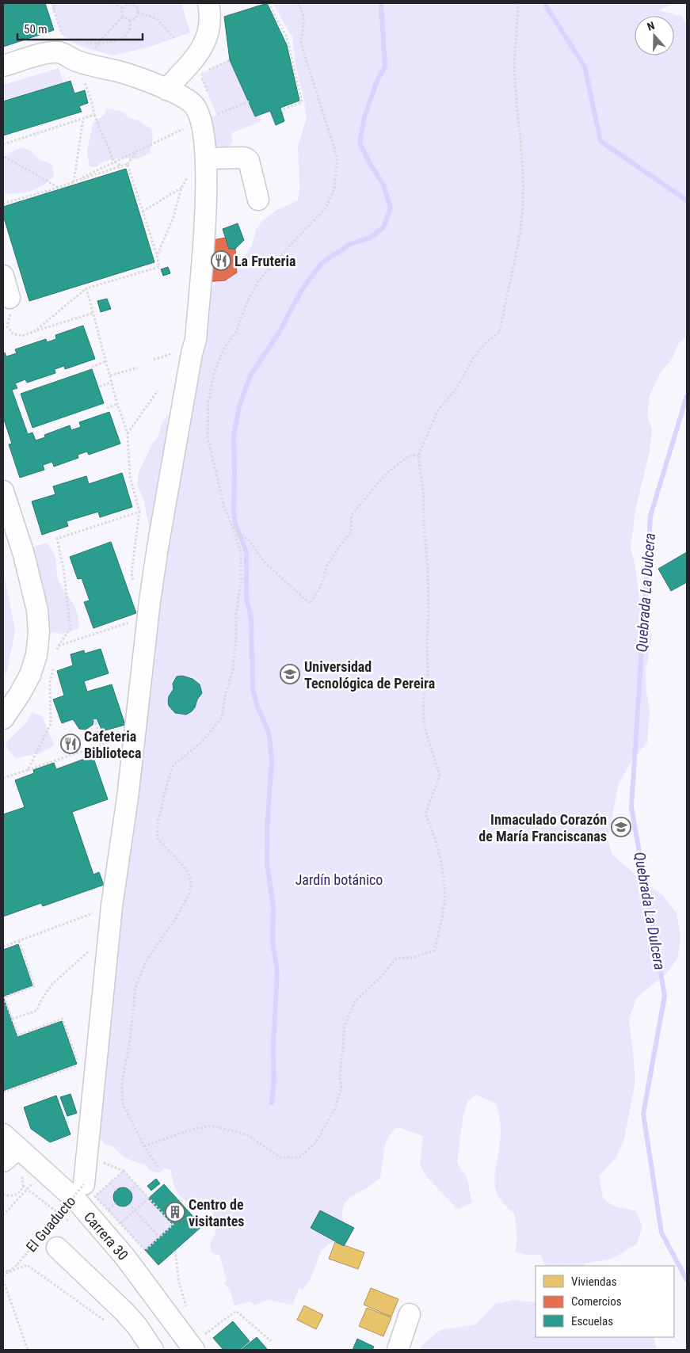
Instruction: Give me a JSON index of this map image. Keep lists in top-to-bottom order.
{
  "streets": {
    "street": ["Carrera 30"],
    "path": ["El Guaducto"]
  },
  "water": ["Quebrada La Dulcera"],
  "parks": ["Jardín botánico"],
  "places": {
    "restaurant": ["La Fruteria", "Cafeteria Biblioteca"],
    "school or university": ["Universidad Tecnológica de Pereira", "Inmaculado Corazón de María Franciscanas"],
    "building": ["Centro de visitantes"]
  },
  "legend": ["Viviendas", "Comercios", "Escuelas"],
  "scale_bar": "50 m",
  "north": "top"
}
